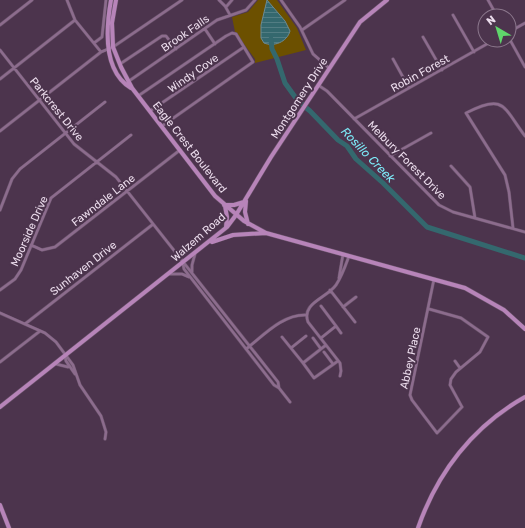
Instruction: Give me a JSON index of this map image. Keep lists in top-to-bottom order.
{
  "streets": {
    "main road": ["Montgomery Drive", "Eagle Crest Boulevard", "Walzem Road"],
    "street": [
      "Brook Falls",
      "Windy Cove",
      "Robin Forest",
      "Parkcrest Drive",
      "Melbury Forest Drive",
      "Fawndale Lane",
      "Moorside Drive",
      "Sunhaven Drive",
      "Abbey Place"
    ]
  },
  "crossings": [
    ["Brook Falls", "Eagle Crest Boulevard"],
    ["Windy Cove", "Eagle Crest Boulevard"],
    ["Robin Forest", "Melbury Forest Drive"],
    ["Montgomery Drive", "Eagle Crest Boulevard"],
    ["Montgomery Drive", "Melbury Forest Drive"],
    ["Montgomery Drive", "Walzem Road"],
    ["Parkcrest Drive", "Fawndale Lane"],
    ["Parkcrest Drive", "Moorside Drive"],
    ["Parkcrest Drive", "Walzem Road"],
    ["Parkcrest Drive", "Sunhaven Drive"],
    ["Eagle Crest Boulevard", "Fawndale Lane"],
    ["Eagle Crest Boulevard", "Walzem Road"],
    ["Fawndale Lane", "Moorside Drive"],
    ["Walzem Road", "Abbey Place"]
  ],
  "water": ["Rosillo Creek"],
  "north": "top left"
}
